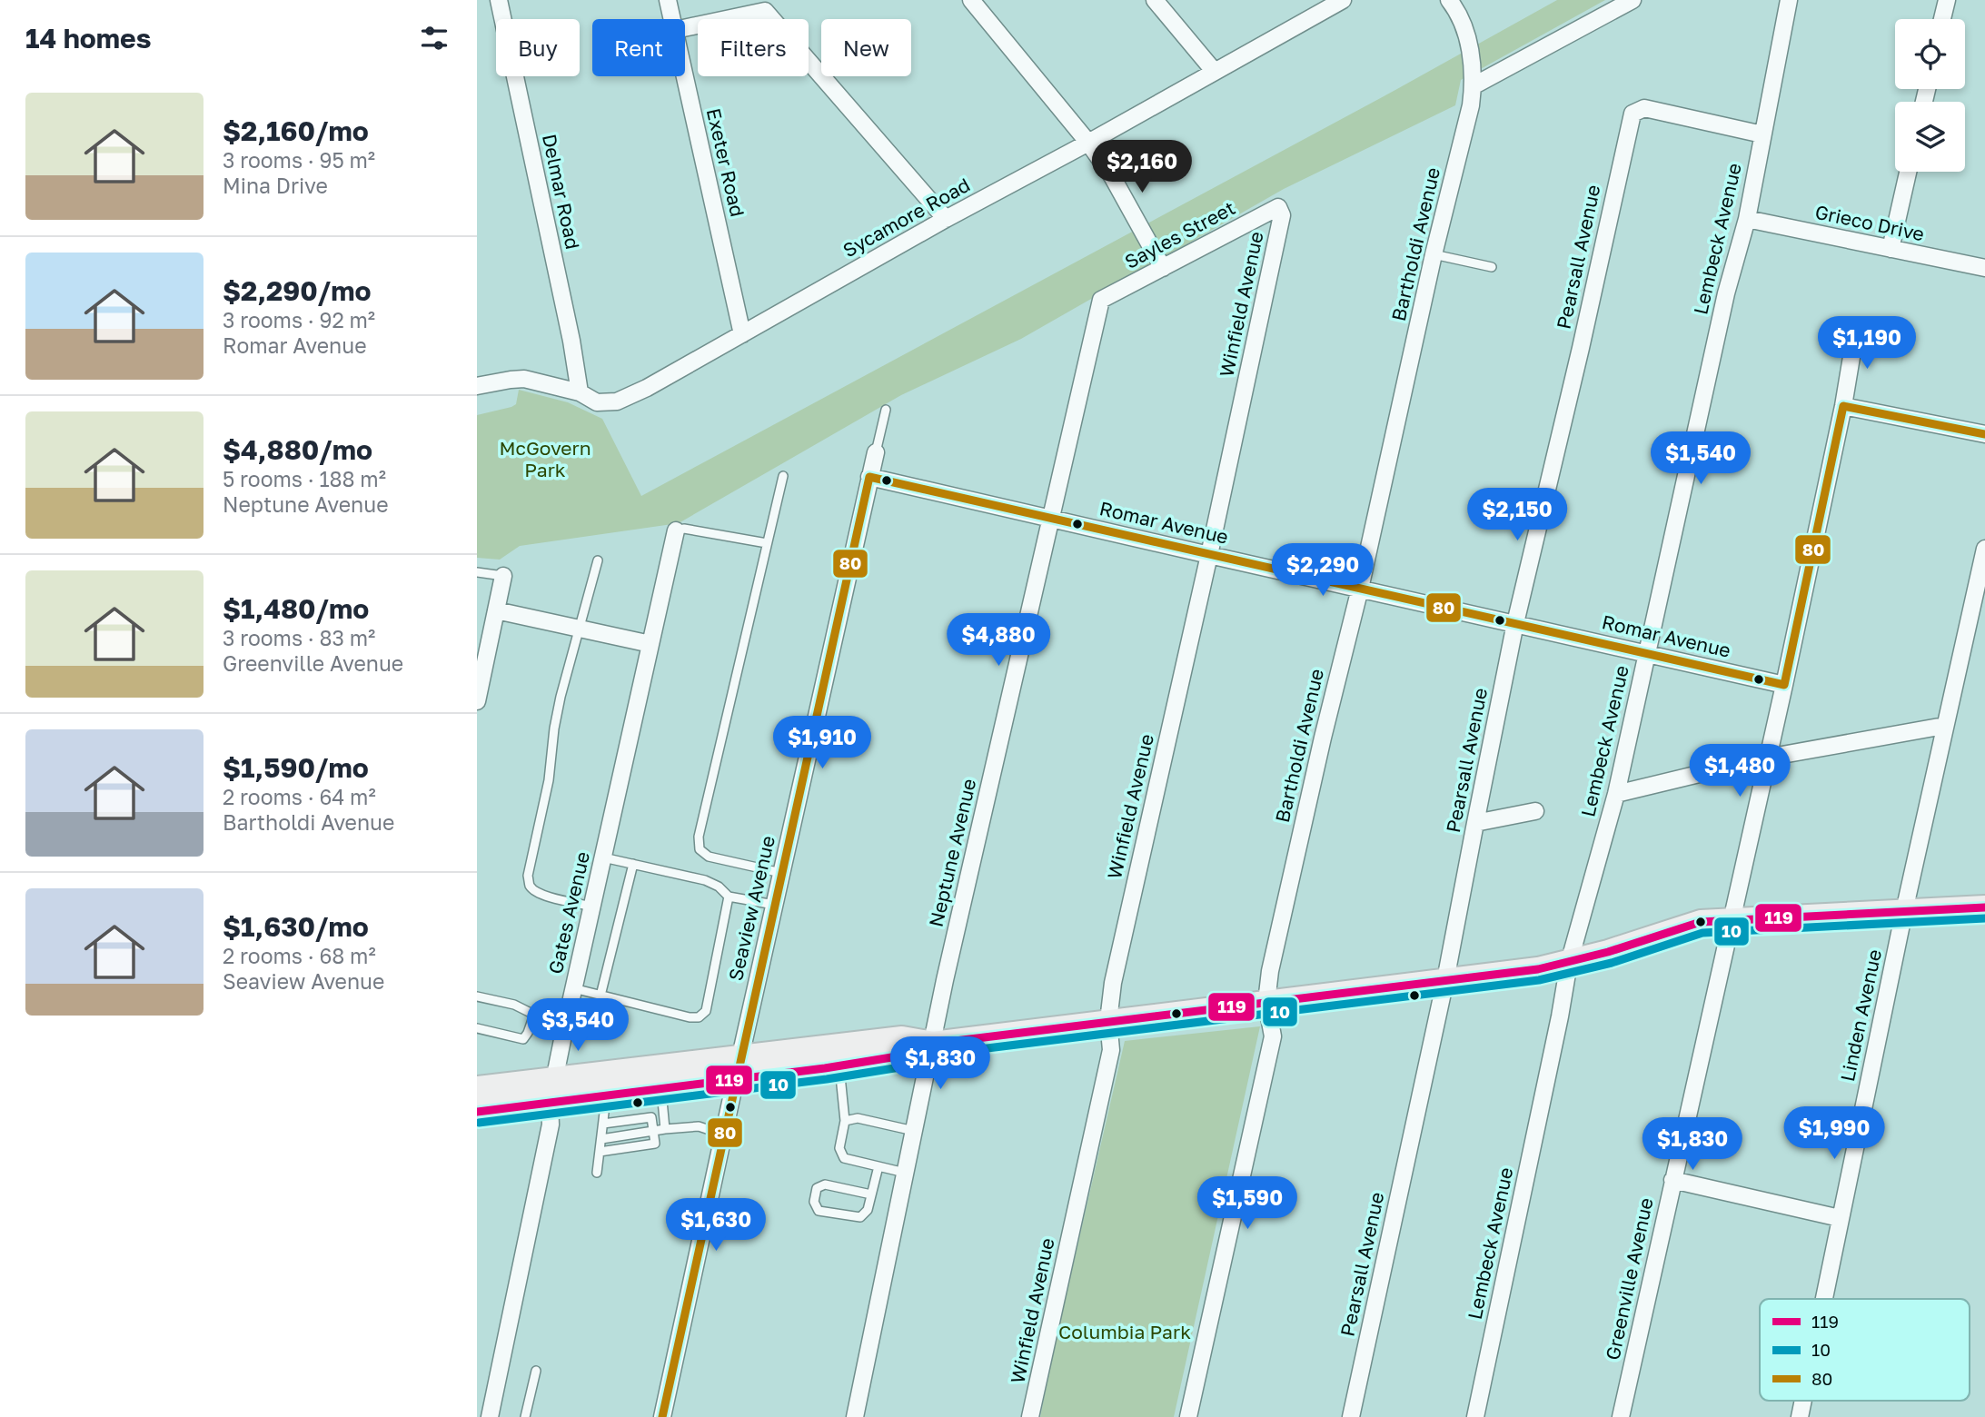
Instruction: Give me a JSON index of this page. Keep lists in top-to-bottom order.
{
  "streets": {
    "street": [
      "Exeter Road",
      "Delmar Road",
      "Sycamore Road",
      "Grieco Drive",
      "Sayles Street",
      "Lembeck Avenue",
      "Bartholdi Avenue",
      "Pearsall Avenue",
      "Winfield Avenue",
      "Romar Avenue",
      "Neptune Avenue",
      "Seaview Avenue",
      "Gates Avenue",
      "Linden Avenue",
      "Greenville Avenue"
    ]
  },
  "crossings": [
    ["Exeter Road", "Sycamore Road"],
    ["Delmar Road", "Sycamore Road"],
    ["Grieco Drive", "Lembeck Avenue"],
    ["Sayles Street", "Winfield Avenue"],
    ["Sayles Street", "Neptune Avenue"],
    ["Lembeck Avenue", "Pearsall Avenue"],
    ["Lembeck Avenue", "Romar Avenue"],
    ["Bartholdi Avenue", "Romar Avenue"],
    ["Pearsall Avenue", "Romar Avenue"],
    ["Winfield Avenue", "Romar Avenue"],
    ["Romar Avenue", "Neptune Avenue"],
    ["Romar Avenue", "Seaview Avenue"],
    ["Romar Avenue", "Greenville Avenue"]
  ],
  "parks": ["McGovern Park", "Columbia Park"],
  "lines": ["transit line 80", "transit line 119", "transit line 10"],
  "legend": ["119", "10", "80"],
  "page": {
    "heading": "14 homes",
    "chip": [
      "Buy",
      "Rent",
      "Filters",
      "New"
    ],
    "list": [
      {
        "name": "$2,160/mo",
        "note": "3 rooms · 95 m² · Mina Drive"
      },
      {
        "name": "$2,290/mo",
        "note": "3 rooms · 92 m² · Romar Avenue"
      },
      {
        "name": "$4,880/mo",
        "note": "5 rooms · 188 m² · Neptune Avenue"
      },
      {
        "name": "$1,480/mo",
        "note": "3 rooms · 83 m² · Greenville Avenue"
      },
      {
        "name": "$1,590/mo",
        "note": "2 rooms · 64 m² · Bartholdi Avenue"
      },
      {
        "name": "$1,630/mo",
        "note": "2 rooms · 68 m² · Seaview Avenue"
      }
    ],
    "price": [
      "$2,160",
      "$1,190",
      "$1,540",
      "$2,150",
      "$2,290",
      "$4,880",
      "$1,910",
      "$1,480",
      "$3,540",
      "$1,830",
      "$1,990",
      "$1,830",
      "$1,590",
      "$1,630"
    ]
  }
}
